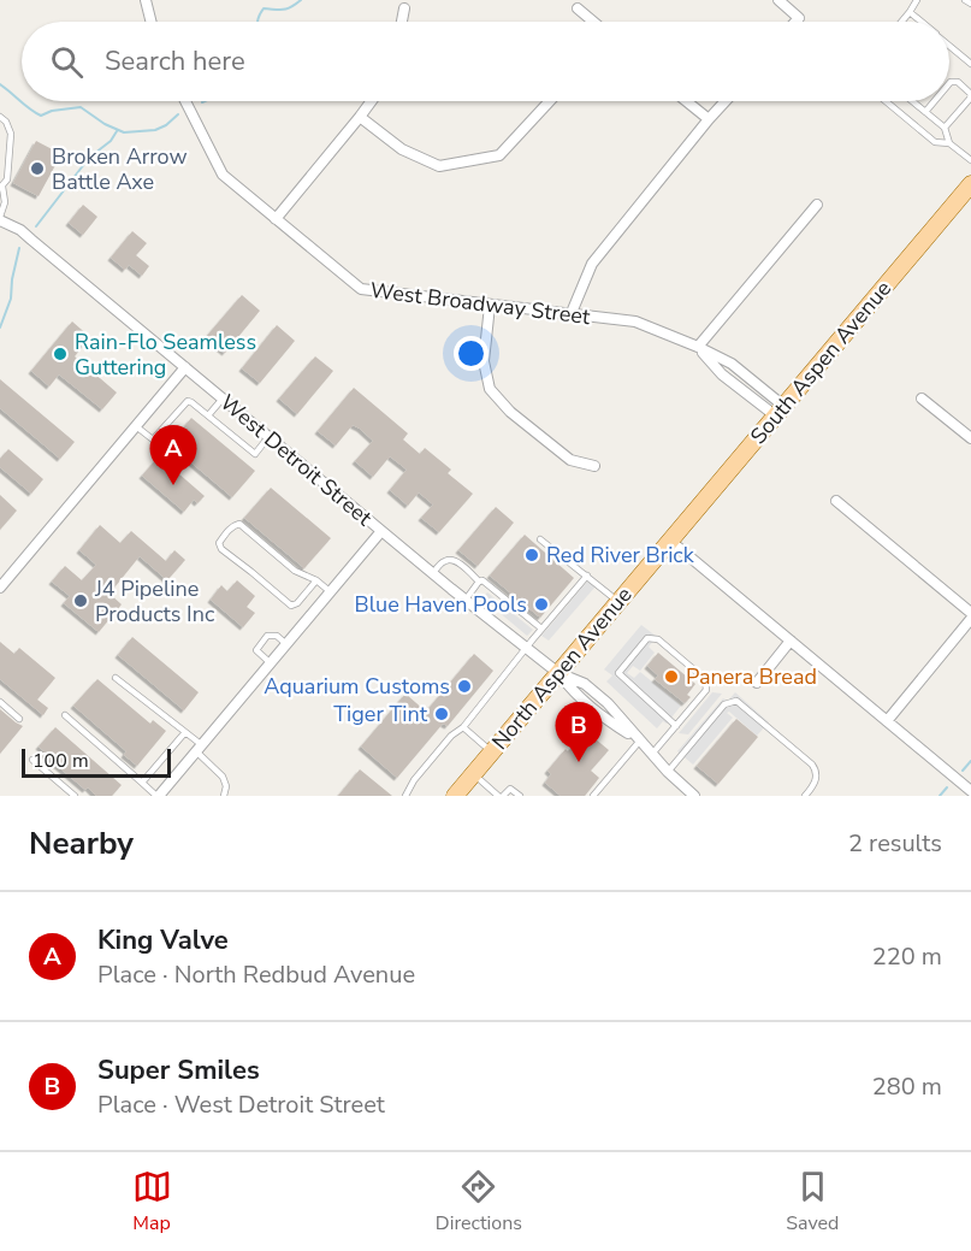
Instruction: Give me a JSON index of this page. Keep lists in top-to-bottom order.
{
  "streets": {
    "main road": ["South Aspen Avenue", "North Aspen Avenue"],
    "street": ["West Broadway Street", "West Detroit Street"]
  },
  "crossings": [
    ["West Broadway Street", "South Aspen Avenue"],
    ["South Aspen Avenue", "North Aspen Avenue"],
    ["West Detroit Street", "North Aspen Avenue"]
  ],
  "places": [
    "Broken Arrow Battle Axe",
    "Rain-Flo Seamless Guttering",
    "Red River Brick",
    "J4 Pipeline Products Inc",
    "Blue Haven Pools",
    "Panera Bread",
    "Aquarium Customs",
    "Tiger Tint"
  ],
  "scale_bar": "100 m",
  "page": {
    "search": "Search here",
    "pins": ["A", "B"],
    "scale": "100 m",
    "heading": ["Nearby", "2 results"],
    "list": [
      {
        "mark": "A",
        "name": "King Valve",
        "note": "Place · North Redbud Avenue",
        "value": "220 m"
      },
      {
        "mark": "B",
        "name": "Super Smiles",
        "note": "Place · West Detroit Street",
        "value": "280 m"
      }
    ],
    "nav": ["Map", "Directions", "Saved"]
  }
}
